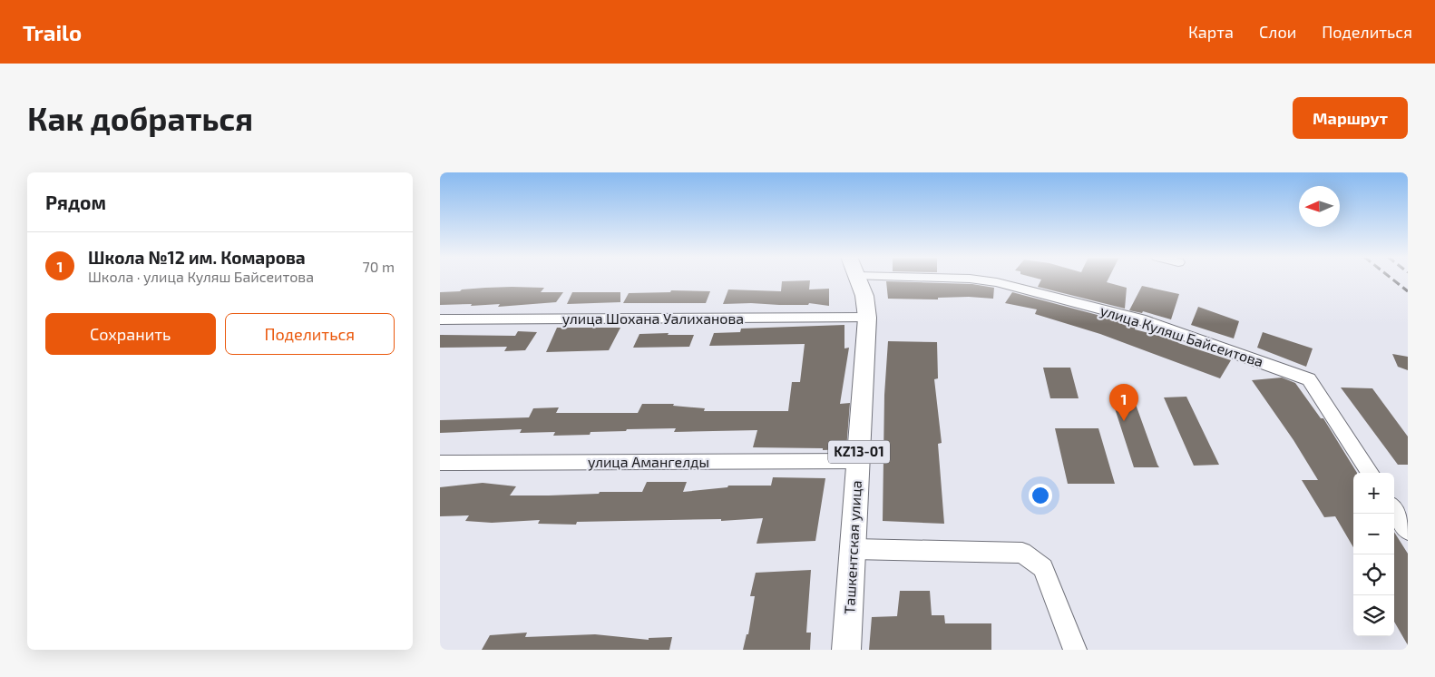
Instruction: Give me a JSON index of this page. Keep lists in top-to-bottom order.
{
  "streets": {
    "main road": ["KZ13-01", "Ташкентская улица"],
    "street": ["улица Шохана Уалиханова", "улица Куляш Байсеитова", "улица Амангелды"]
  },
  "crossings": [
    ["улица Шохана Уалиханова", "Ташкентская улица"],
    ["улица Амангелды", "Ташкентская улица"]
  ],
  "north": "left",
  "page": {
    "header": "Trailo",
    "nav": ["Карта", "Слои", "Поделиться"],
    "buttons": [
      "Маршрут",
      ["Сохранить", "Поделиться"]
    ],
    "title": "Как добраться",
    "heading": "Рядом",
    "list": [
      {
        "mark": "1",
        "name": "Школа №12 им. Комарова",
        "note": "Школа · улица Куляш Байсеитова",
        "value": "70 m"
      }
    ],
    "pins": "1",
    "map_buttons": ["+", "−"]
  }
}
